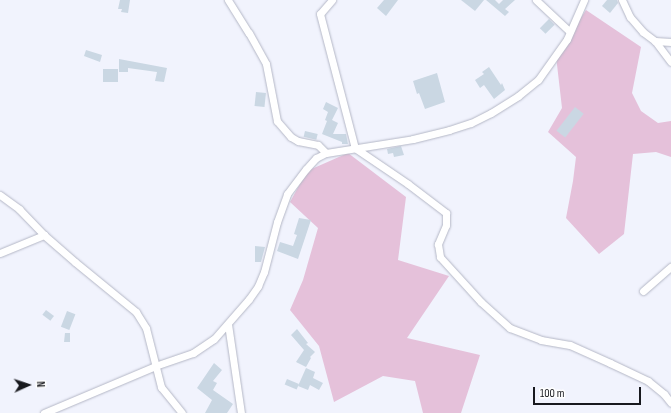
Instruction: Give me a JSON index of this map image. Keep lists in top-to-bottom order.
{
  "scale_bar": "100 m",
  "north": "right"
}
